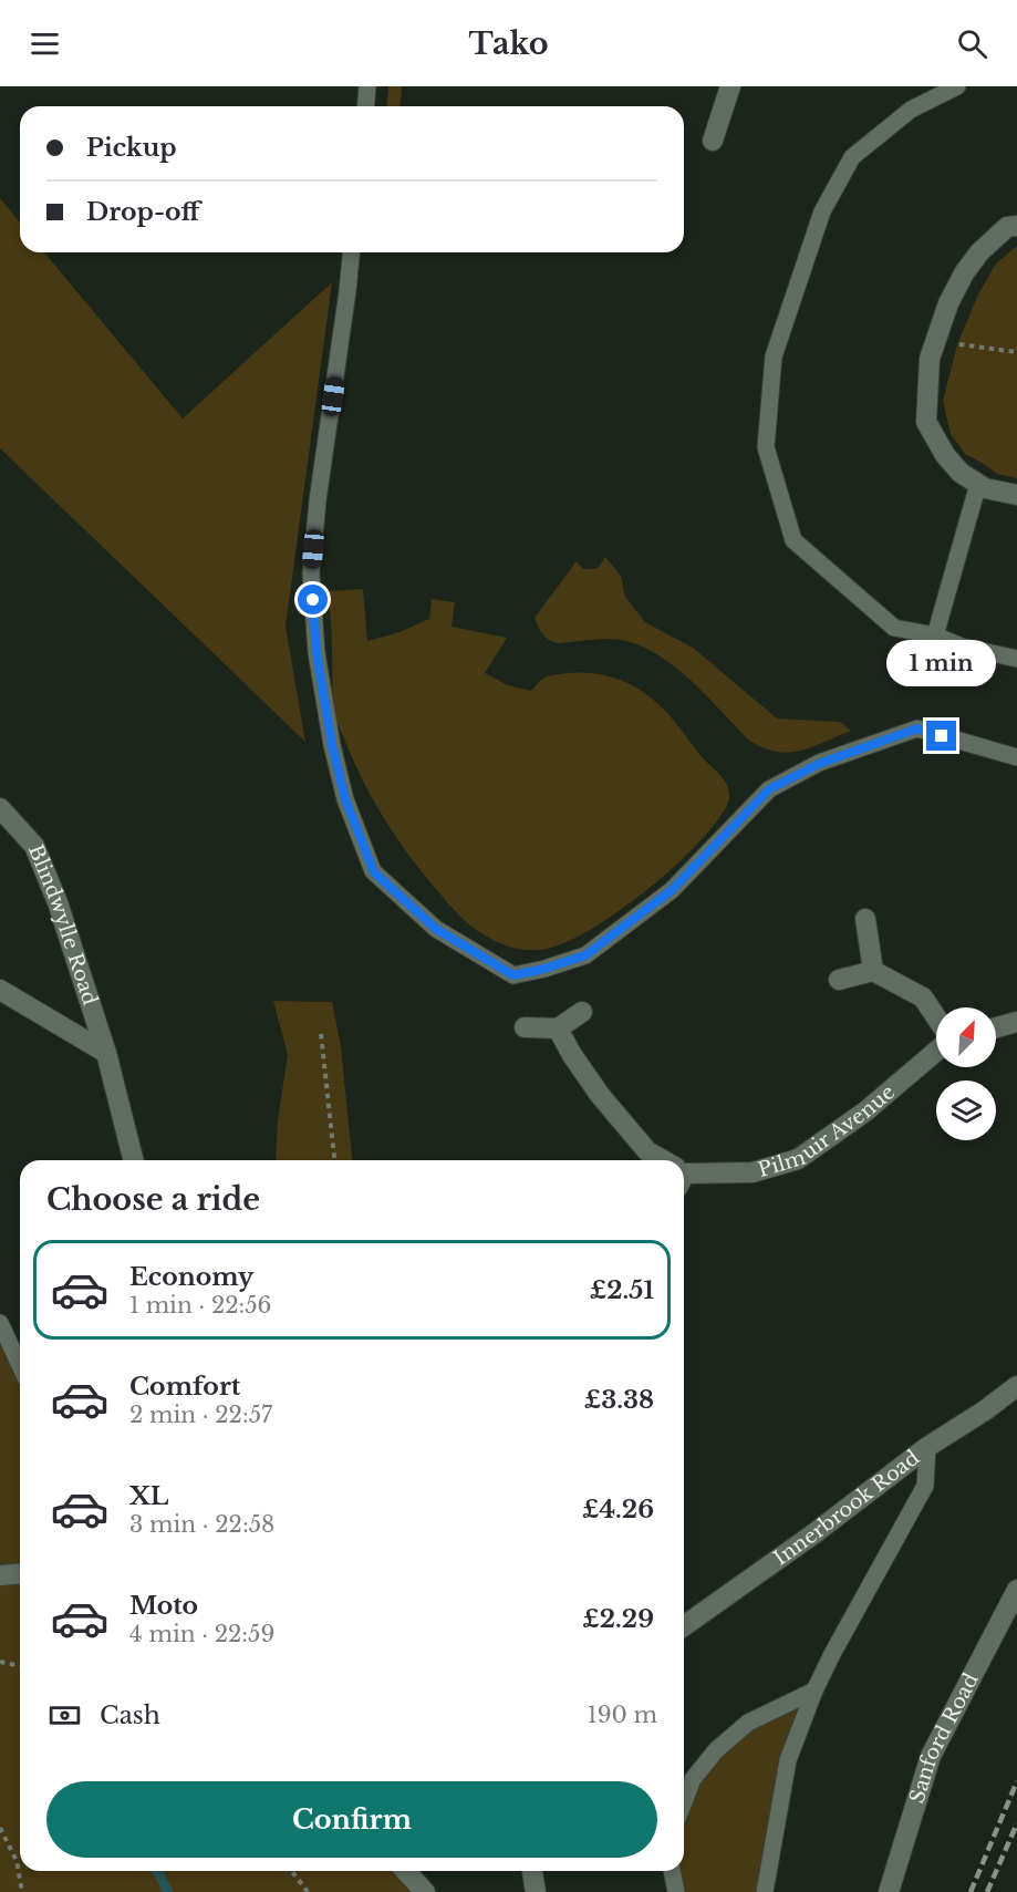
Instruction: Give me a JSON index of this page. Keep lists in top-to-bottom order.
{
  "streets": {
    "street": [
      "Blindwylle Road",
      "Pilmuir Avenue",
      "Innerbrook Road",
      "Sanford Road"
    ]
  },
  "north": "top right",
  "page": {
    "header": "Tako",
    "banner": ["Pickup", "Drop-off"],
    "bubble": "1 min",
    "heading": "Choose a ride",
    "list": [
      {
        "name": "Economy",
        "note": "1 min · 22:56",
        "value": "£2.51"
      },
      {
        "name": "Comfort",
        "note": "2 min · 22:57",
        "value": "£3.38"
      },
      {
        "name": "XL",
        "note": "3 min · 22:58",
        "value": "£4.26"
      },
      {
        "name": "Moto",
        "note": "4 min · 22:59",
        "value": "£2.29"
      }
    ],
    "pay": ["Cash", "190 m"],
    "buttons": "Confirm"
  }
}
